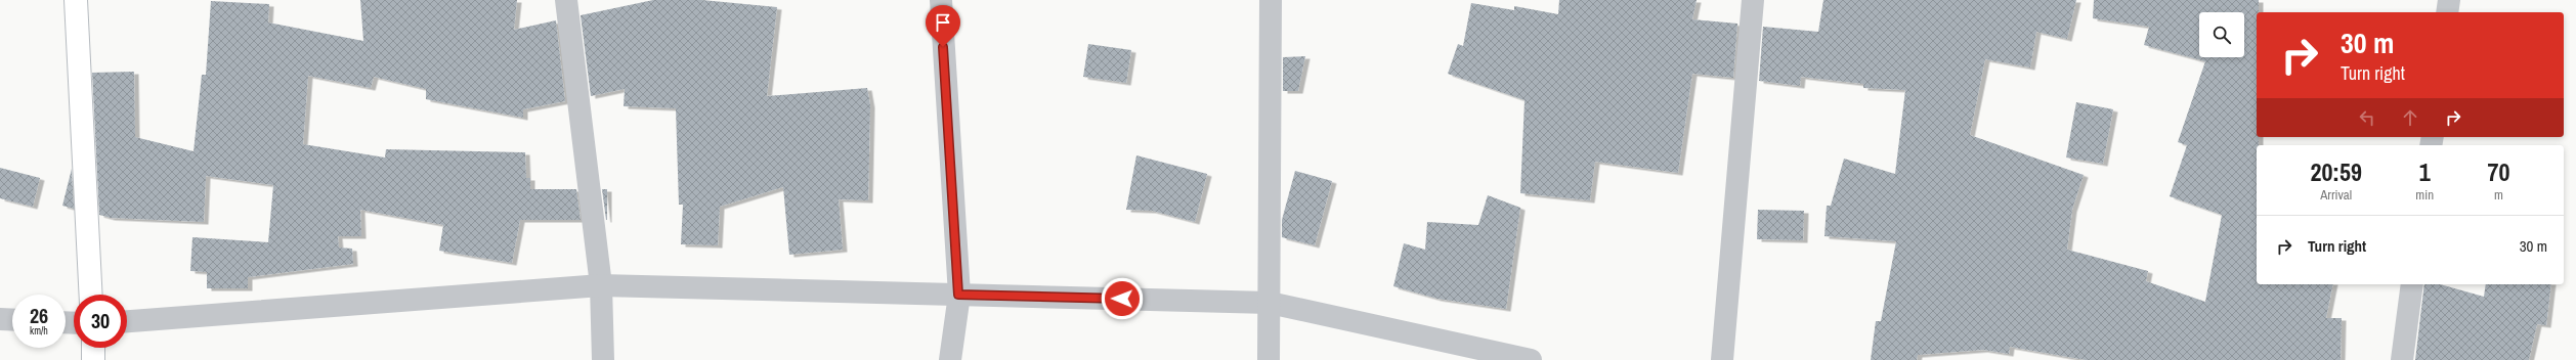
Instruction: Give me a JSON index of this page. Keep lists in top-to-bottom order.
{
  "page": {
    "turn": ["30 m", "Turn right"],
    "eta": [
      "20:59",
      "Arrival",
      "1",
      "min",
      "70",
      "m"
    ],
    "list": [
      {
        "name": "Turn right",
        "value": "30 m"
      }
    ],
    "speed": "26 km/h",
    "limit": "30"
  }
}
